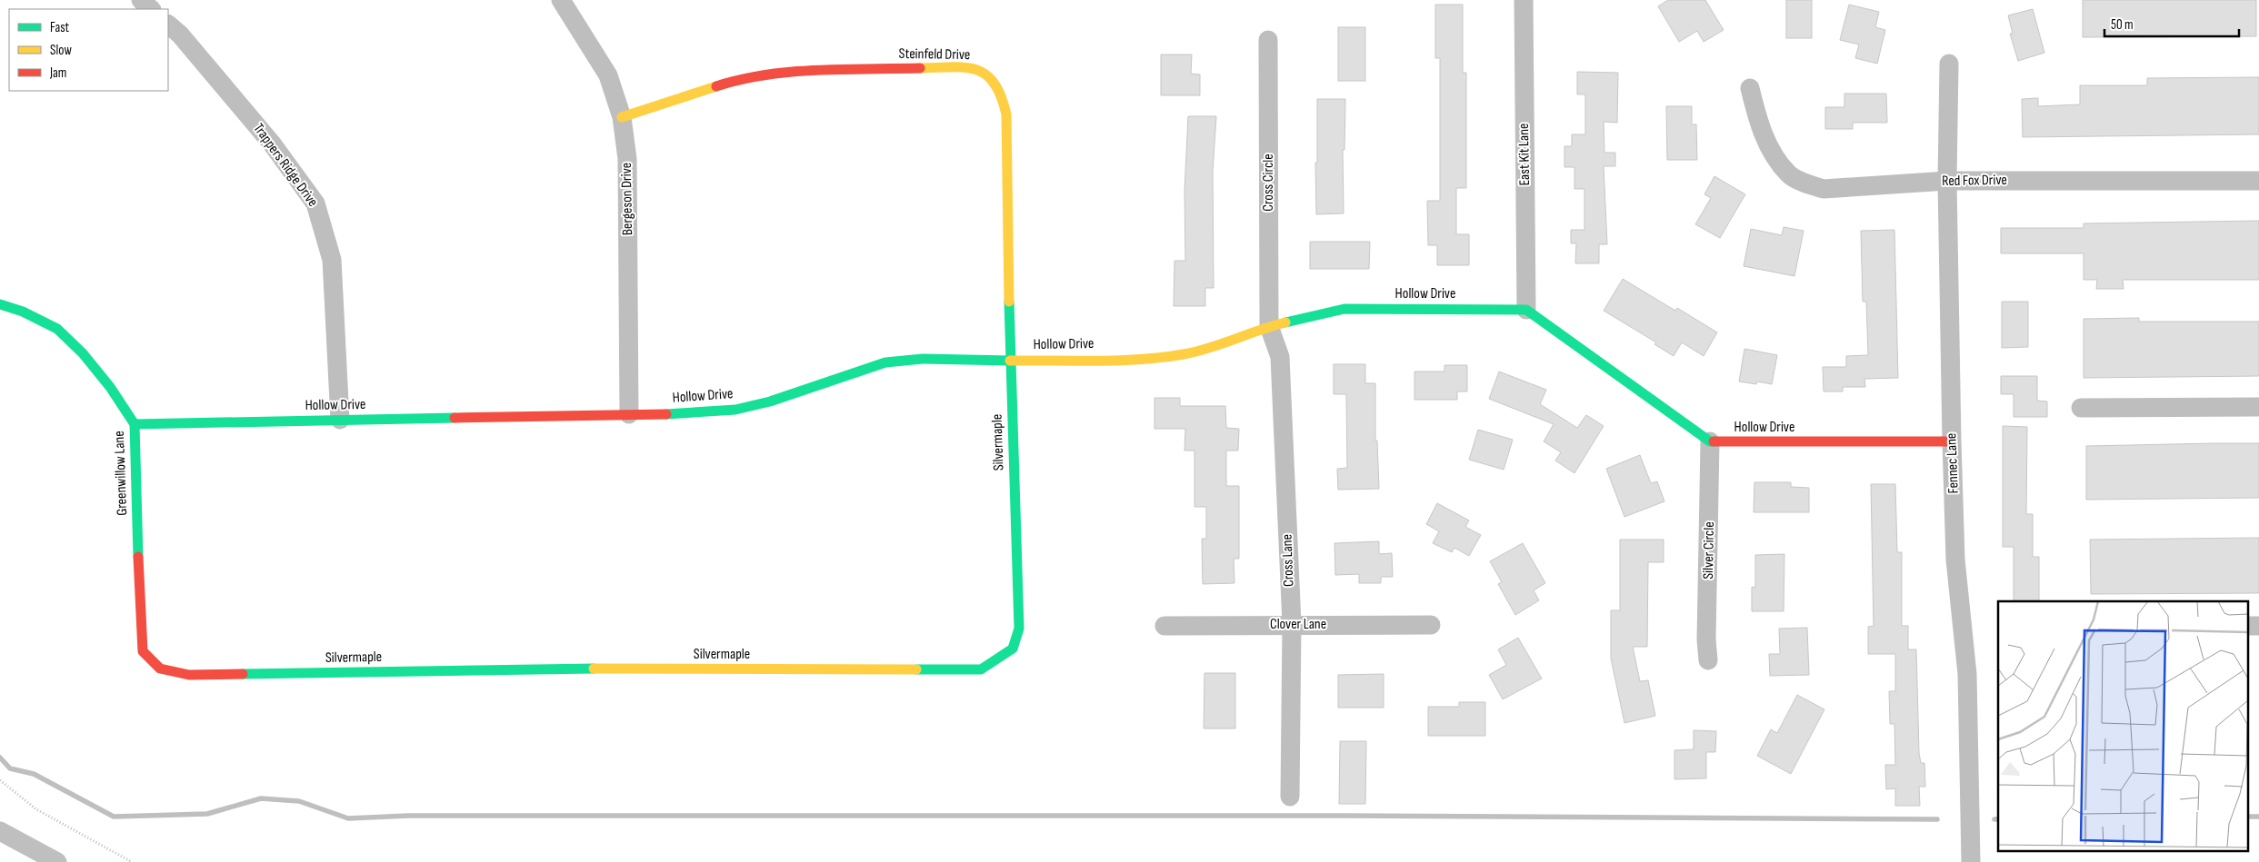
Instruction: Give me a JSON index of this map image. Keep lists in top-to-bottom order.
{
  "streets": {
    "street": [
      "Steinfeld Drive",
      "East Kit Lane",
      "Trappers Ridge Drive",
      "Red Fox Drive",
      "Cross Circle",
      "Bergeson Drive",
      "Hollow Drive",
      "Silvermaple",
      "Fennec Lane",
      "Greenwillow Lane",
      "Silver Circle",
      "Cross Lane",
      "Clover Lane"
    ]
  },
  "crossings": [
    ["Steinfeld Drive", "Bergeson Drive"],
    ["Steinfeld Drive", "Hollow Drive"],
    ["Steinfeld Drive", "Silvermaple"],
    ["East Kit Lane", "Hollow Drive"],
    ["Trappers Ridge Drive", "Hollow Drive"],
    ["Red Fox Drive", "Fennec Lane"],
    ["Cross Circle", "Hollow Drive"],
    ["Cross Circle", "Cross Lane"],
    ["Bergeson Drive", "Hollow Drive"],
    ["Hollow Drive", "Silvermaple"],
    ["Hollow Drive", "Fennec Lane"],
    ["Hollow Drive", "Greenwillow Lane"],
    ["Hollow Drive", "Silver Circle"],
    ["Hollow Drive", "Cross Lane"],
    ["Silvermaple", "Greenwillow Lane"],
    ["Cross Lane", "Clover Lane"]
  ],
  "legend": ["Fast", "Slow", "Jam"],
  "scale_bar": "50 m"
}
